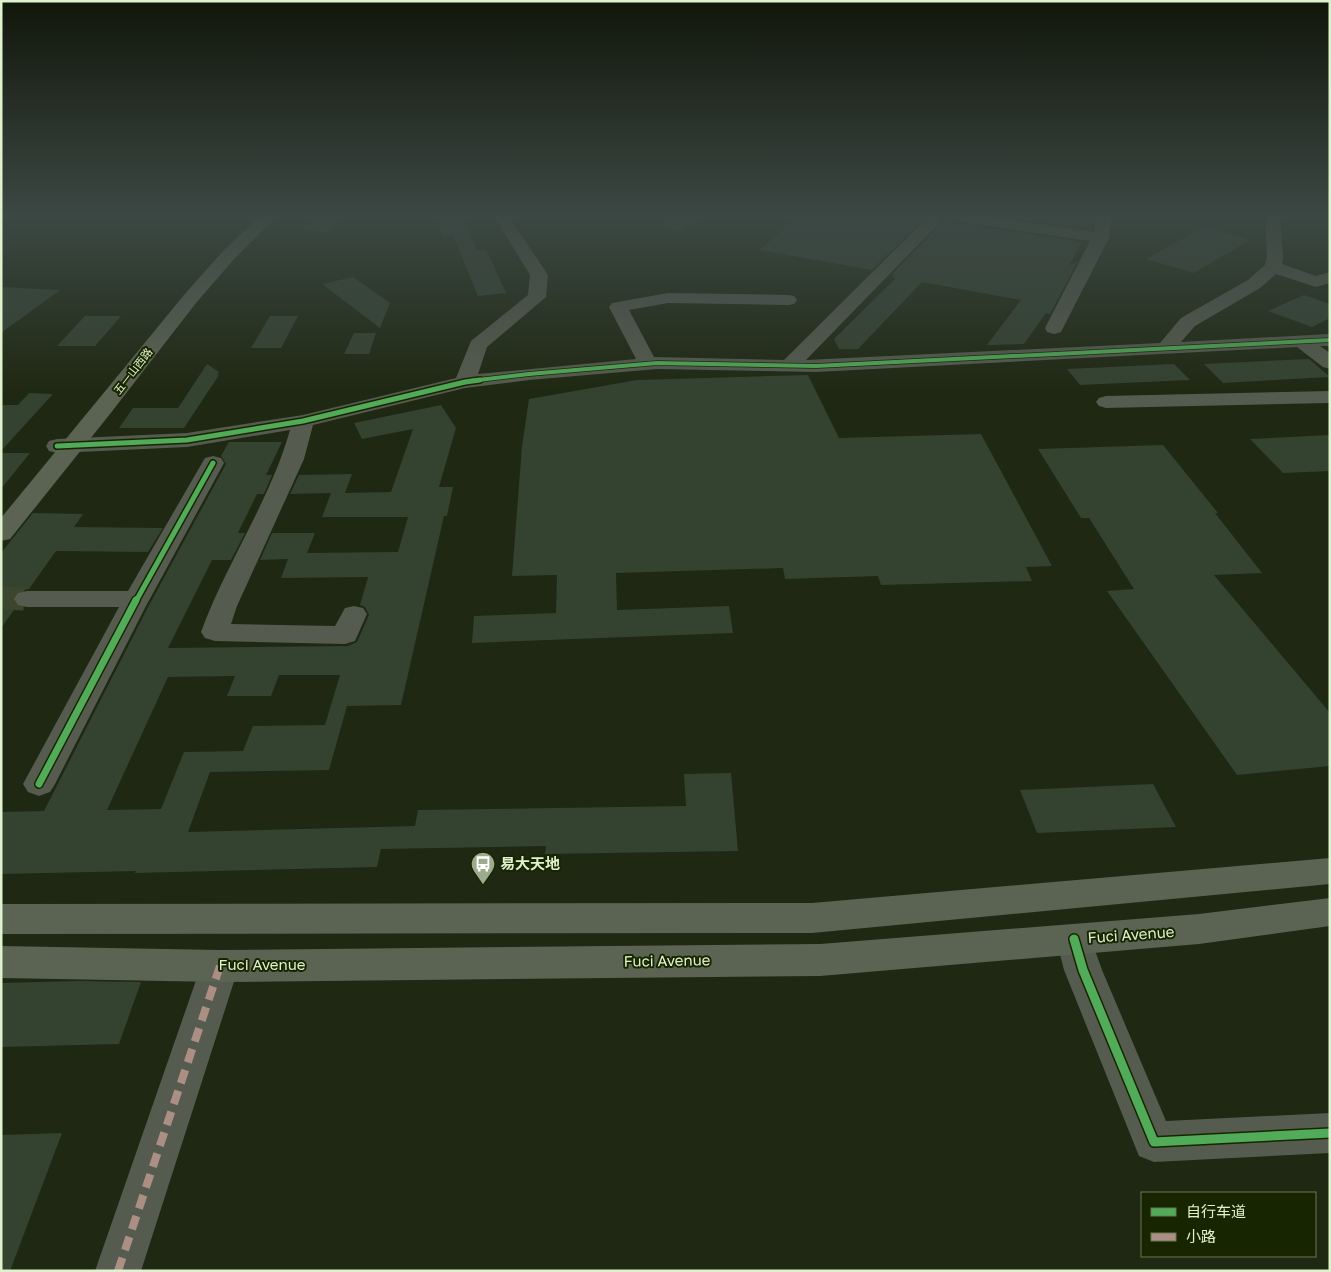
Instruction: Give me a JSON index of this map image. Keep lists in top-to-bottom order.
{
  "streets": {
    "main road": ["五一山西路", "Fuci Avenue"]
  },
  "places": {
    "bus stop": ["易大天地"]
  },
  "legend": ["自行车道", "小路"]
}
